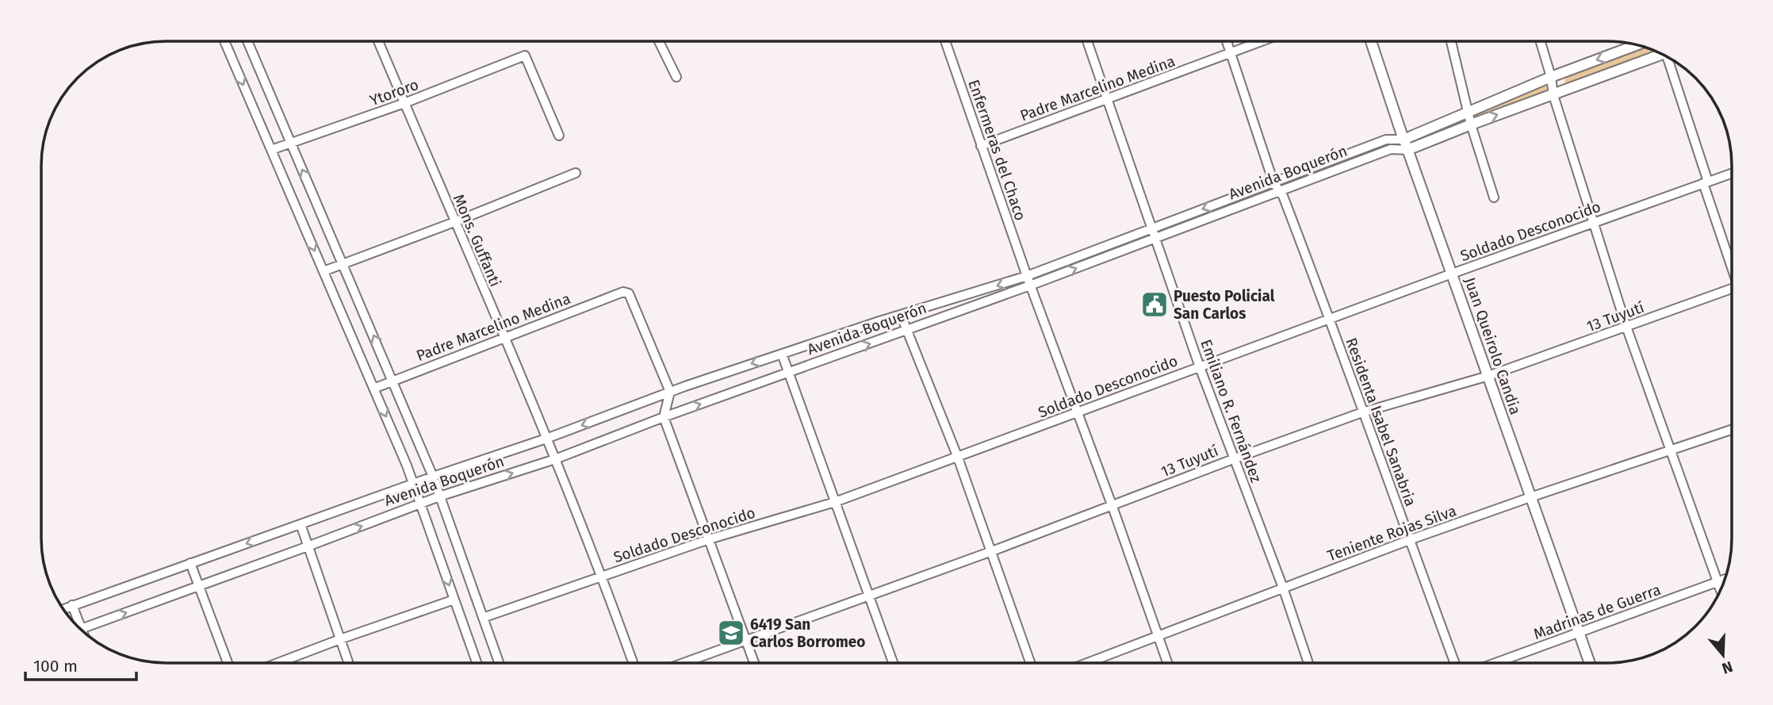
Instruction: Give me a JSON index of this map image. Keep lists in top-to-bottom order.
{
  "streets": {
    "street": [
      "Padre Marcelino Medina",
      "Ytororo",
      "Enfermeras del Chaco",
      "Avenida Boquerón",
      "Soldado Desconocido",
      "Mons. Guffanti",
      "13 Tuyutí",
      "Juan Queirolo Candia",
      "Emiliano R. Fernández",
      "Residenta Isabel Sanabria",
      "Teniente Rojas Silva",
      "Madrinas de Guerra"
    ]
  },
  "crossings": [
    ["Padre Marcelino Medina", "Enfermeras del Chaco"],
    ["Padre Marcelino Medina", "Avenida Boquerón"],
    ["Padre Marcelino Medina", "Mons. Guffanti"],
    ["Padre Marcelino Medina", "Emiliano R. Fernández"],
    ["Padre Marcelino Medina", "Residenta Isabel Sanabria"],
    ["Ytororo", "Mons. Guffanti"],
    ["Enfermeras del Chaco", "Avenida Boquerón"],
    ["Enfermeras del Chaco", "Soldado Desconocido"],
    ["Enfermeras del Chaco", "13 Tuyutí"],
    ["Enfermeras del Chaco", "Teniente Rojas Silva"],
    ["Avenida Boquerón", "Mons. Guffanti"],
    ["Avenida Boquerón", "Juan Queirolo Candia"],
    ["Avenida Boquerón", "Emiliano R. Fernández"],
    ["Avenida Boquerón", "Residenta Isabel Sanabria"],
    ["Soldado Desconocido", "Mons. Guffanti"],
    ["Soldado Desconocido", "Juan Queirolo Candia"],
    ["Soldado Desconocido", "Emiliano R. Fernández"],
    ["Soldado Desconocido", "Residenta Isabel Sanabria"],
    ["13 Tuyutí", "Juan Queirolo Candia"],
    ["13 Tuyutí", "Emiliano R. Fernández"],
    ["13 Tuyutí", "Residenta Isabel Sanabria"],
    ["Juan Queirolo Candia", "Teniente Rojas Silva"],
    ["Juan Queirolo Candia", "Madrinas de Guerra"],
    ["Emiliano R. Fernández", "Teniente Rojas Silva"],
    ["Residenta Isabel Sanabria", "Teniente Rojas Silva"]
  ],
  "places": {
    "public building": ["Puesto Policial San Carlos"],
    "school or university": ["6419 San Carlos Borromeo"]
  },
  "scale_bar": "100 m",
  "north": "bottom"
}
